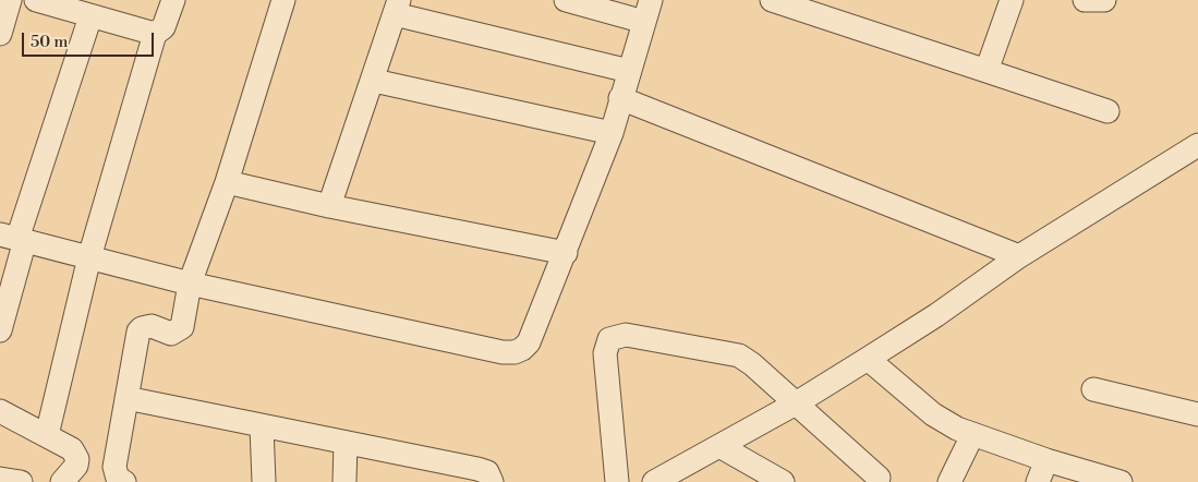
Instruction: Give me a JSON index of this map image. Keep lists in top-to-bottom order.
{
  "scale_bar": "50 m"
}
